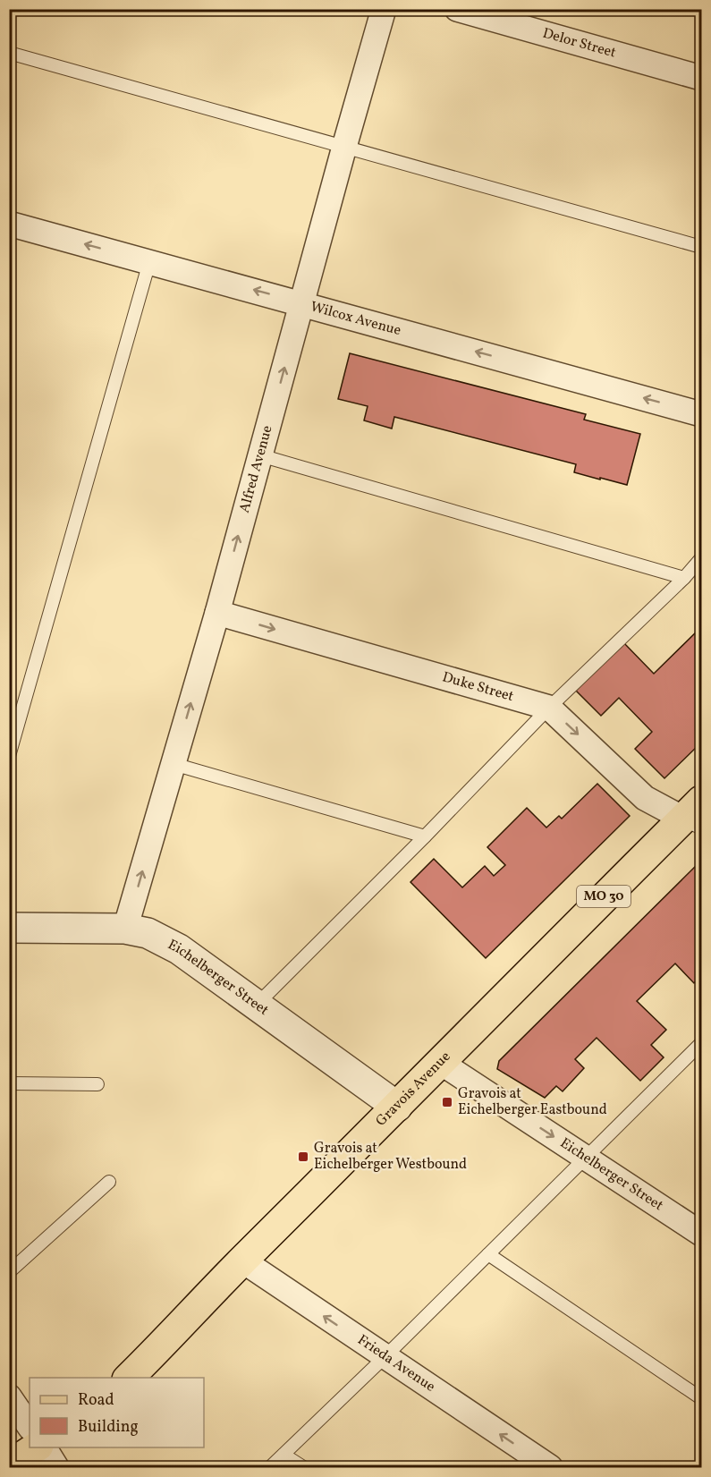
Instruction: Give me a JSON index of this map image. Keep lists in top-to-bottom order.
{
  "streets": {
    "main road": ["MO 30", "Gravois Avenue"],
    "street": [
      "Delor Street",
      "Wilcox Avenue",
      "Alfred Avenue",
      "Duke Street",
      "Eichelberger Street",
      "Frieda Avenue"
    ]
  },
  "crossings": [
    ["Wilcox Avenue", "Alfred Avenue"],
    ["Alfred Avenue", "Duke Street"],
    ["Alfred Avenue", "Eichelberger Street"],
    ["Duke Street", "Gravois Avenue"],
    ["Eichelberger Street", "Gravois Avenue"],
    ["Gravois Avenue", "Frieda Avenue"]
  ],
  "one_way": [
    "Wilcox Avenue",
    "Alfred Avenue",
    "Duke Street",
    "Frieda Avenue"
  ],
  "places": {
    "transit": ["Gravois at Eichelberger Eastbound", "Gravois at Eichelberger Westbound"]
  },
  "legend": ["Road", "Building"]
}
